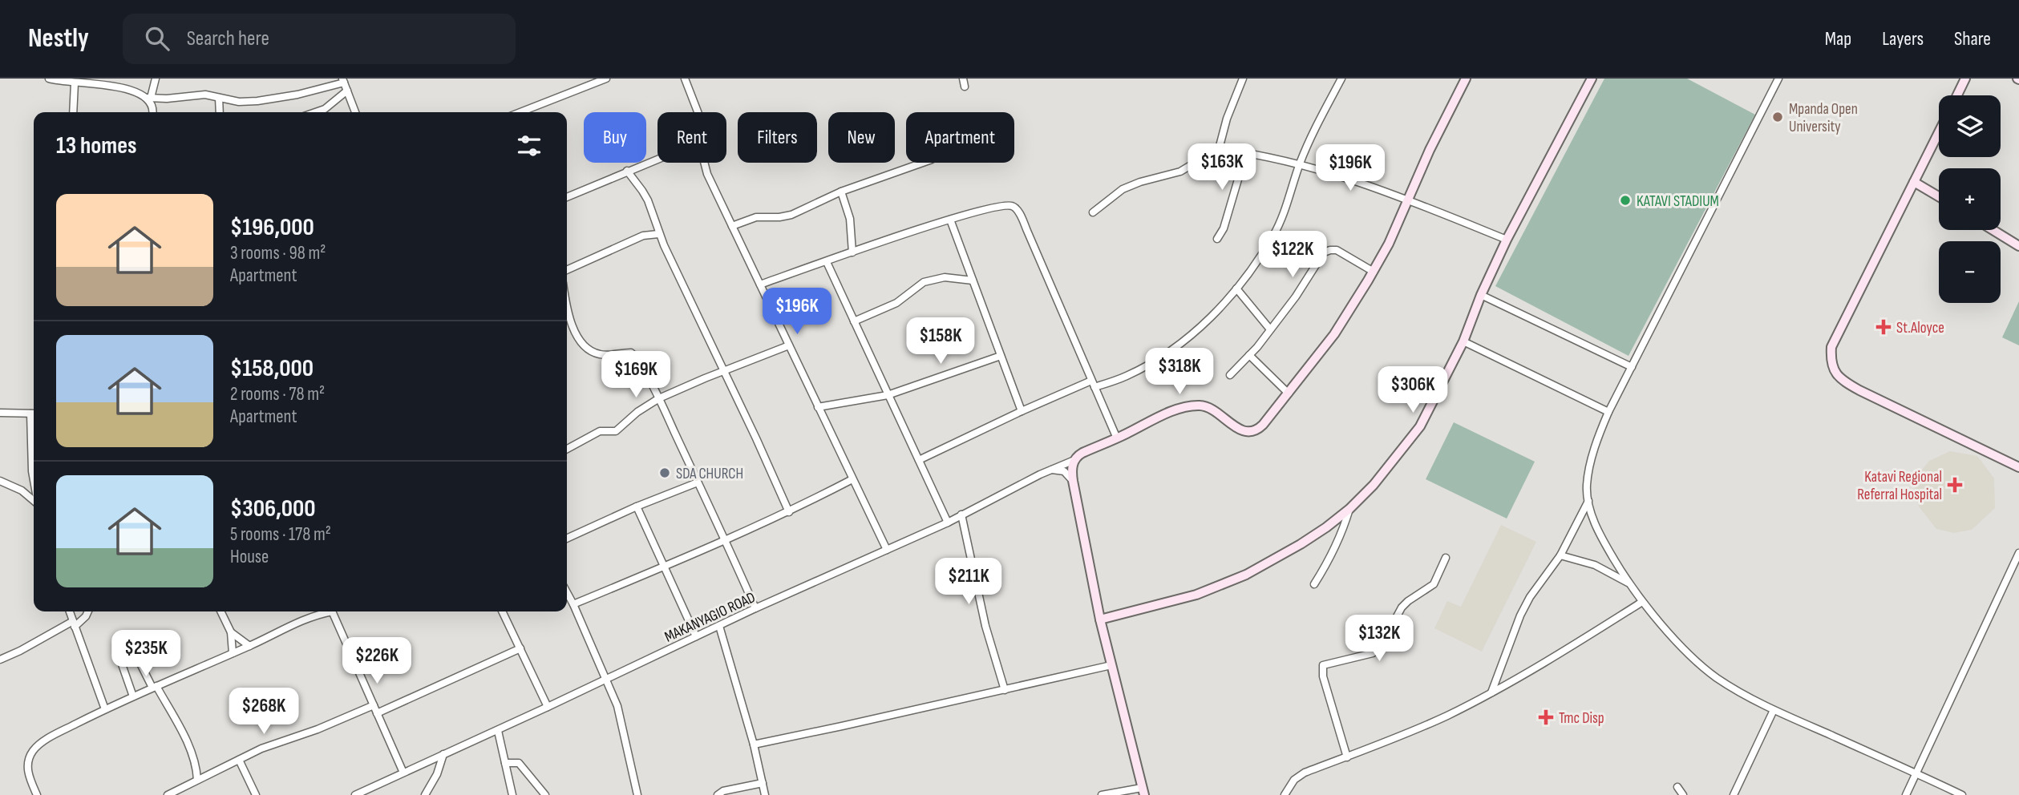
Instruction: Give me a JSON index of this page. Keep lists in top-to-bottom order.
{
  "streets": {
    "street": ["MAKANYAGIO ROAD"]
  },
  "places": {
    "other": ["Mpanda Open University", "KATAVI STADIUM", "SDA CHURCH"],
    "health": ["St.Aloyce", "Katavi Regional Referral Hospital", "Tmc Disp"]
  },
  "page": {
    "header": "Nestly",
    "search": "Search here",
    "nav": ["Map", "Layers", "Share"],
    "map_buttons": ["+", "−"],
    "chip": [
      "Buy",
      "Rent",
      "Filters",
      "New",
      "Apartment"
    ],
    "heading": "13 homes",
    "price": [
      "$163K",
      "$196K",
      "$122K",
      "$196K",
      "$158K",
      "$318K",
      "$169K",
      "$306K",
      "$211K",
      "$132K",
      "$235K",
      "$226K",
      "$268K"
    ],
    "list": [
      {
        "name": "$196,000",
        "note": "3 rooms · 98 m² · Apartment"
      },
      {
        "name": "$158,000",
        "note": "2 rooms · 78 m² · Apartment"
      },
      {
        "name": "$306,000",
        "note": "5 rooms · 178 m² · House"
      }
    ]
  }
}
